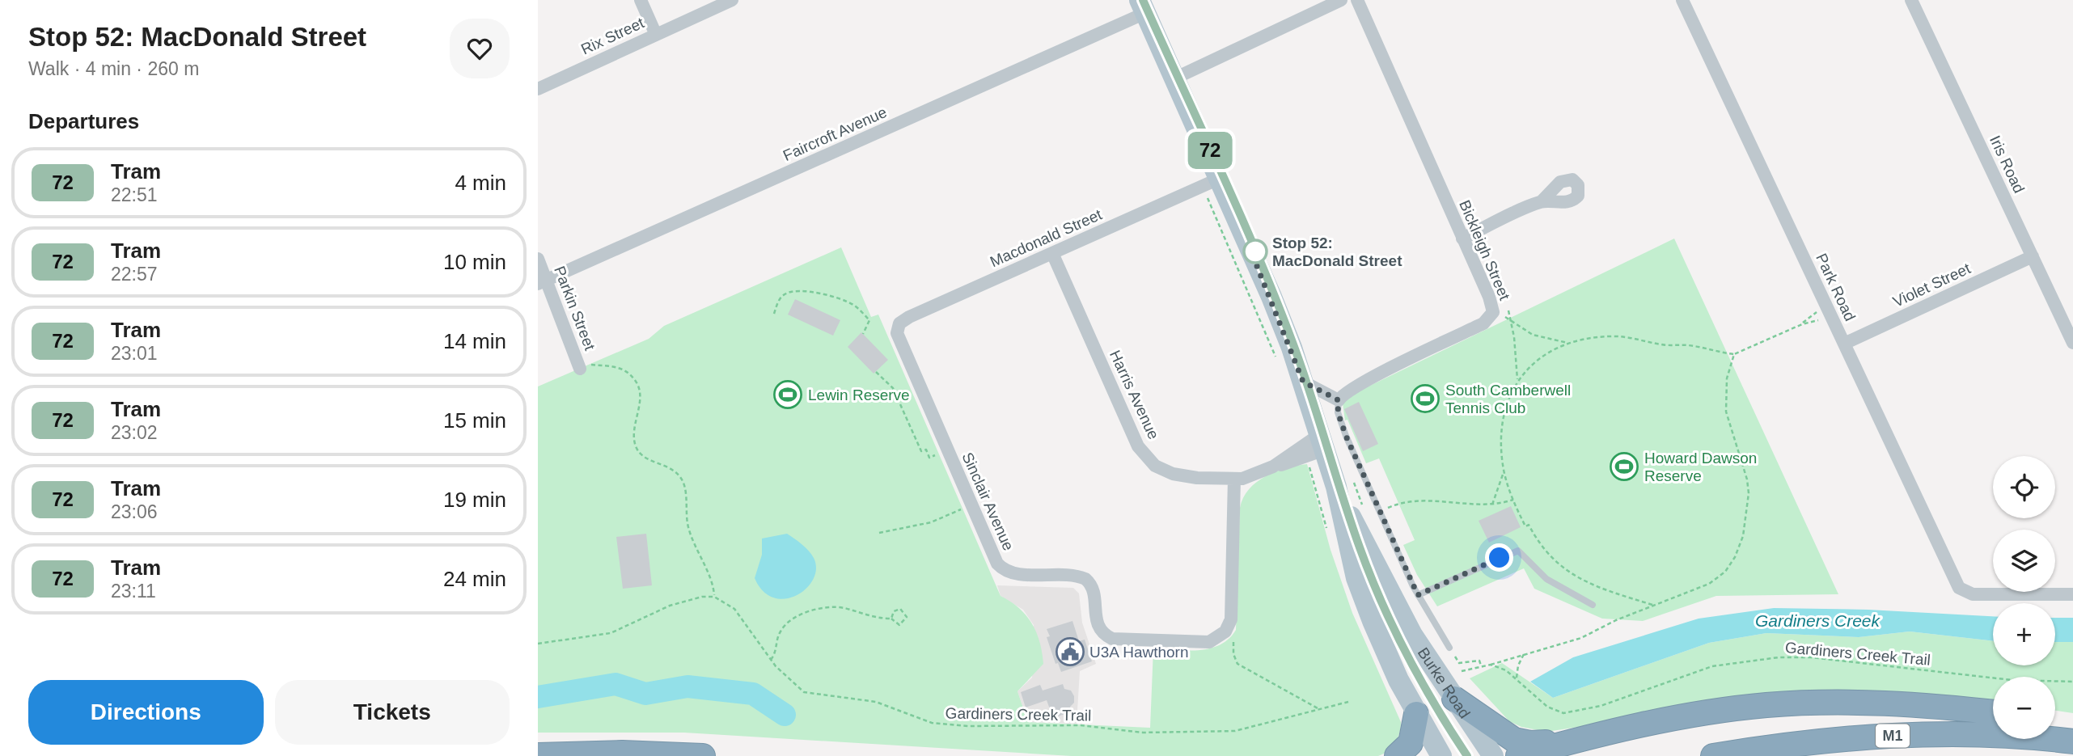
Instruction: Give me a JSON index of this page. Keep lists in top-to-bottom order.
{
  "streets": {
    "highway": ["M1"],
    "main road": ["Burke Road"],
    "street": [
      "Rix Street",
      "Faircroft Avenue",
      "Iris Road",
      "Macdonald Street",
      "Bickleigh Street",
      "Violet Street",
      "Park Road",
      "Parkin Street",
      "Harris Avenue",
      "Sinclair Avenue"
    ],
    "path": ["Gardiners Creek Trail"]
  },
  "crossings": [
    ["Faircroft Avenue", "Parkin Street"],
    ["Faircroft Avenue", "Burke Road"],
    ["Iris Road", "Violet Street"],
    ["Macdonald Street", "Harris Avenue"],
    ["Macdonald Street", "Sinclair Avenue"],
    ["Macdonald Street", "Burke Road"],
    ["Violet Street", "Park Road"],
    ["Harris Avenue", "Sinclair Avenue"],
    ["Harris Avenue", "Burke Road"]
  ],
  "water": ["Gardiners Creek"],
  "places": {
    "other": ["Stop 52: MacDonald Street"],
    "sports": ["Lewin Reserve", "South Camberwell Tennis Club", "Howard Dawson Reserve"],
    "public building": ["U3A Hawthorn"]
  },
  "lines": ["tram line 72"],
  "page": {
    "heading": [
      ["Stop 52: MacDonald Street", "Walk · 4 min · 260 m"],
      "Departures"
    ],
    "on_map": "72",
    "list": [
      {
        "mark": "72",
        "name": "Tram",
        "note": "22:51",
        "value": "4 min"
      },
      {
        "mark": "72",
        "name": "Tram",
        "note": "22:57",
        "value": "10 min"
      },
      {
        "mark": "72",
        "name": "Tram",
        "note": "23:01",
        "value": "14 min"
      },
      {
        "mark": "72",
        "name": "Tram",
        "note": "23:02",
        "value": "15 min"
      },
      {
        "mark": "72",
        "name": "Tram",
        "note": "23:06",
        "value": "19 min"
      },
      {
        "mark": "72",
        "name": "Tram",
        "note": "23:11",
        "value": "24 min"
      }
    ],
    "map_buttons": ["+", "−"],
    "buttons": ["Directions", "Tickets"]
  }
}
